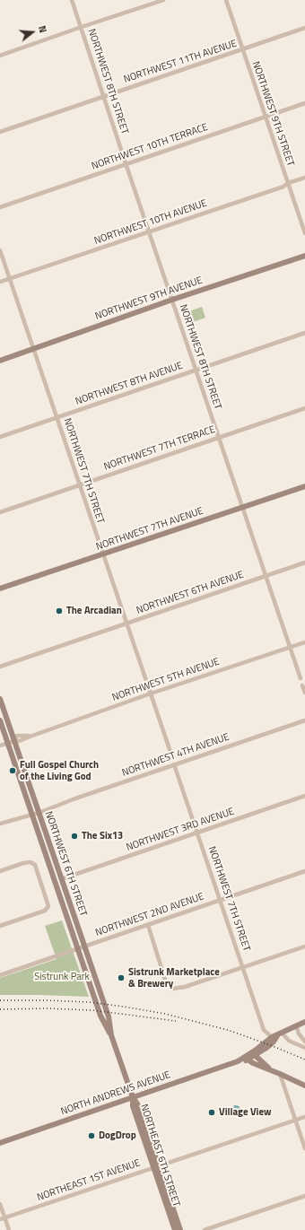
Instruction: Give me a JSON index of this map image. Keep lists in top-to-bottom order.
{
  "streets": {
    "street": [
      "NORTHWEST 11TH AVENUE",
      "NORTHWEST 8TH STREET",
      "NORTHWEST 9TH STREET",
      "NORTHWEST 10TH TERRACE",
      "NORTHWEST 10TH AVENUE",
      "NORTHWEST 9TH AVENUE",
      "NORTHWEST 8TH AVENUE",
      "NORTHWEST 7TH TERRACE",
      "NORTHWEST 7TH STREET",
      "NORTHWEST 7TH AVENUE",
      "NORTHWEST 6TH AVENUE",
      "NORTHWEST 5TH AVENUE",
      "NORTHWEST 4TH AVENUE",
      "NORTHWEST 3RD AVENUE",
      "NORTHWEST 6TH STREET",
      "NORTHWEST 2ND AVENUE",
      "NORTH ANDREWS AVENUE",
      "NORTHEAST 6TH STREET",
      "NORTHEAST 1ST AVENUE"
    ]
  },
  "crossings": [
    ["NORTHWEST 11TH AVENUE", "NORTHWEST 8TH STREET"],
    ["NORTHWEST 11TH AVENUE", "NORTHWEST 9TH STREET"],
    ["NORTHWEST 8TH STREET", "NORTHWEST 10TH TERRACE"],
    ["NORTHWEST 8TH STREET", "NORTHWEST 10TH AVENUE"],
    ["NORTHWEST 8TH STREET", "NORTHWEST 9TH AVENUE"],
    ["NORTHWEST 8TH STREET", "NORTHWEST 8TH AVENUE"],
    ["NORTHWEST 8TH STREET", "NORTHWEST 7TH TERRACE"],
    ["NORTHWEST 8TH STREET", "NORTHWEST 7TH AVENUE"],
    ["NORTHWEST 8TH STREET", "NORTHWEST 6TH AVENUE"],
    ["NORTHWEST 8TH STREET", "NORTHWEST 5TH AVENUE"],
    ["NORTHWEST 9TH STREET", "NORTHWEST 10TH TERRACE"],
    ["NORTHWEST 9TH STREET", "NORTHWEST 10TH AVENUE"],
    ["NORTHWEST 10TH AVENUE", "NORTHWEST 7TH STREET"],
    ["NORTHWEST 9TH AVENUE", "NORTHWEST 7TH STREET"],
    ["NORTHWEST 8TH AVENUE", "NORTHWEST 7TH STREET"],
    ["NORTHWEST 7TH TERRACE", "NORTHWEST 7TH STREET"],
    ["NORTHWEST 7TH STREET", "NORTHWEST 7TH AVENUE"],
    ["NORTHWEST 7TH STREET", "NORTHWEST 6TH AVENUE"],
    ["NORTHWEST 7TH STREET", "NORTHWEST 5TH AVENUE"],
    ["NORTHWEST 7TH STREET", "NORTHWEST 4TH AVENUE"],
    ["NORTHWEST 7TH STREET", "NORTHWEST 3RD AVENUE"],
    ["NORTHWEST 7TH STREET", "NORTHWEST 2ND AVENUE"],
    ["NORTHWEST 7TH STREET", "NORTH ANDREWS AVENUE"],
    ["NORTHWEST 5TH AVENUE", "NORTHWEST 6TH STREET"],
    ["NORTHWEST 4TH AVENUE", "NORTHWEST 6TH STREET"],
    ["NORTHWEST 3RD AVENUE", "NORTHWEST 6TH STREET"],
    ["NORTHWEST 6TH STREET", "NORTHWEST 2ND AVENUE"],
    ["NORTHWEST 6TH STREET", "NORTH ANDREWS AVENUE"],
    ["NORTHWEST 6TH STREET", "NORTHEAST 6TH STREET"],
    ["NORTH ANDREWS AVENUE", "NORTHEAST 6TH STREET"],
    ["NORTHEAST 6TH STREET", "NORTHEAST 1ST AVENUE"]
  ],
  "parks": ["Sistrunk Park"],
  "places": [
    "The Arcadian",
    "Full Gospel Church of the Living God",
    "The Six13",
    "Sistrunk Marketplace & Brewery",
    "Village View",
    "DogDrop"
  ],
  "north": "right"
}
